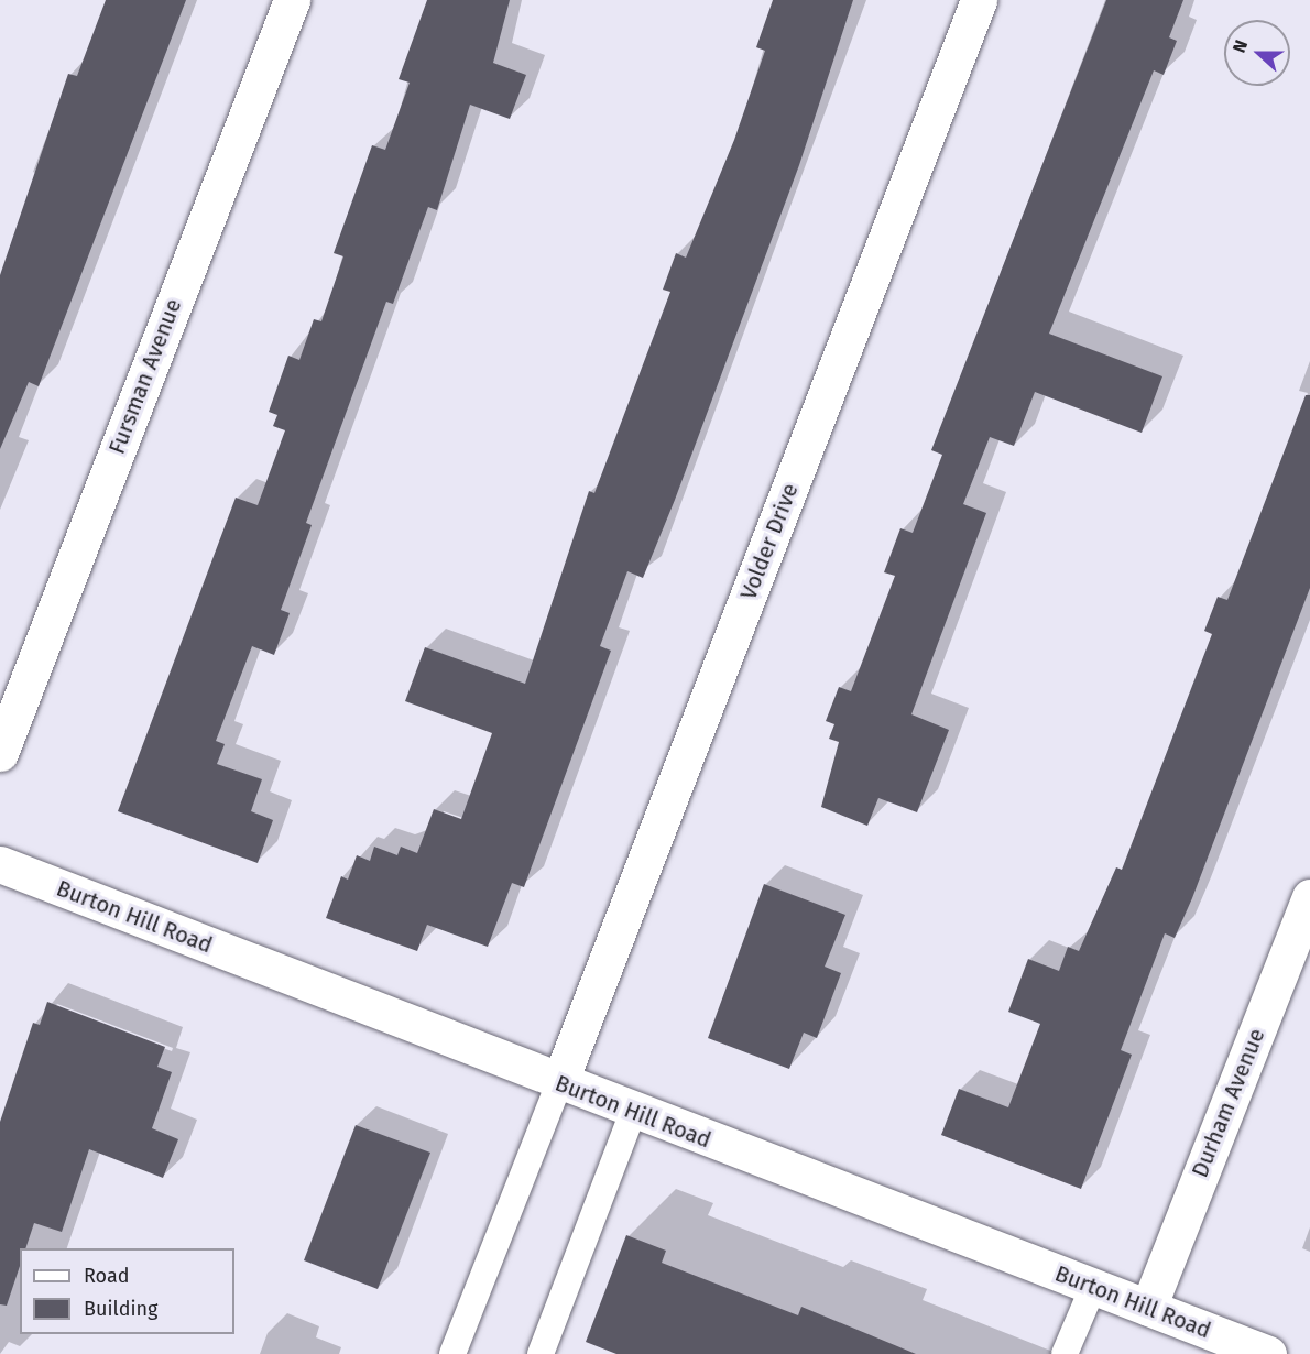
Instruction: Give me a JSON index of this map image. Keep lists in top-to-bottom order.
{
  "streets": {
    "street": [
      "Fursman Avenue",
      "Volder Drive",
      "Burton Hill Road",
      "Durham Avenue"
    ]
  },
  "crossings": [
    ["Volder Drive", "Burton Hill Road"],
    ["Burton Hill Road", "Durham Avenue"]
  ],
  "legend": ["Road", "Building"],
  "north": "left"
}
